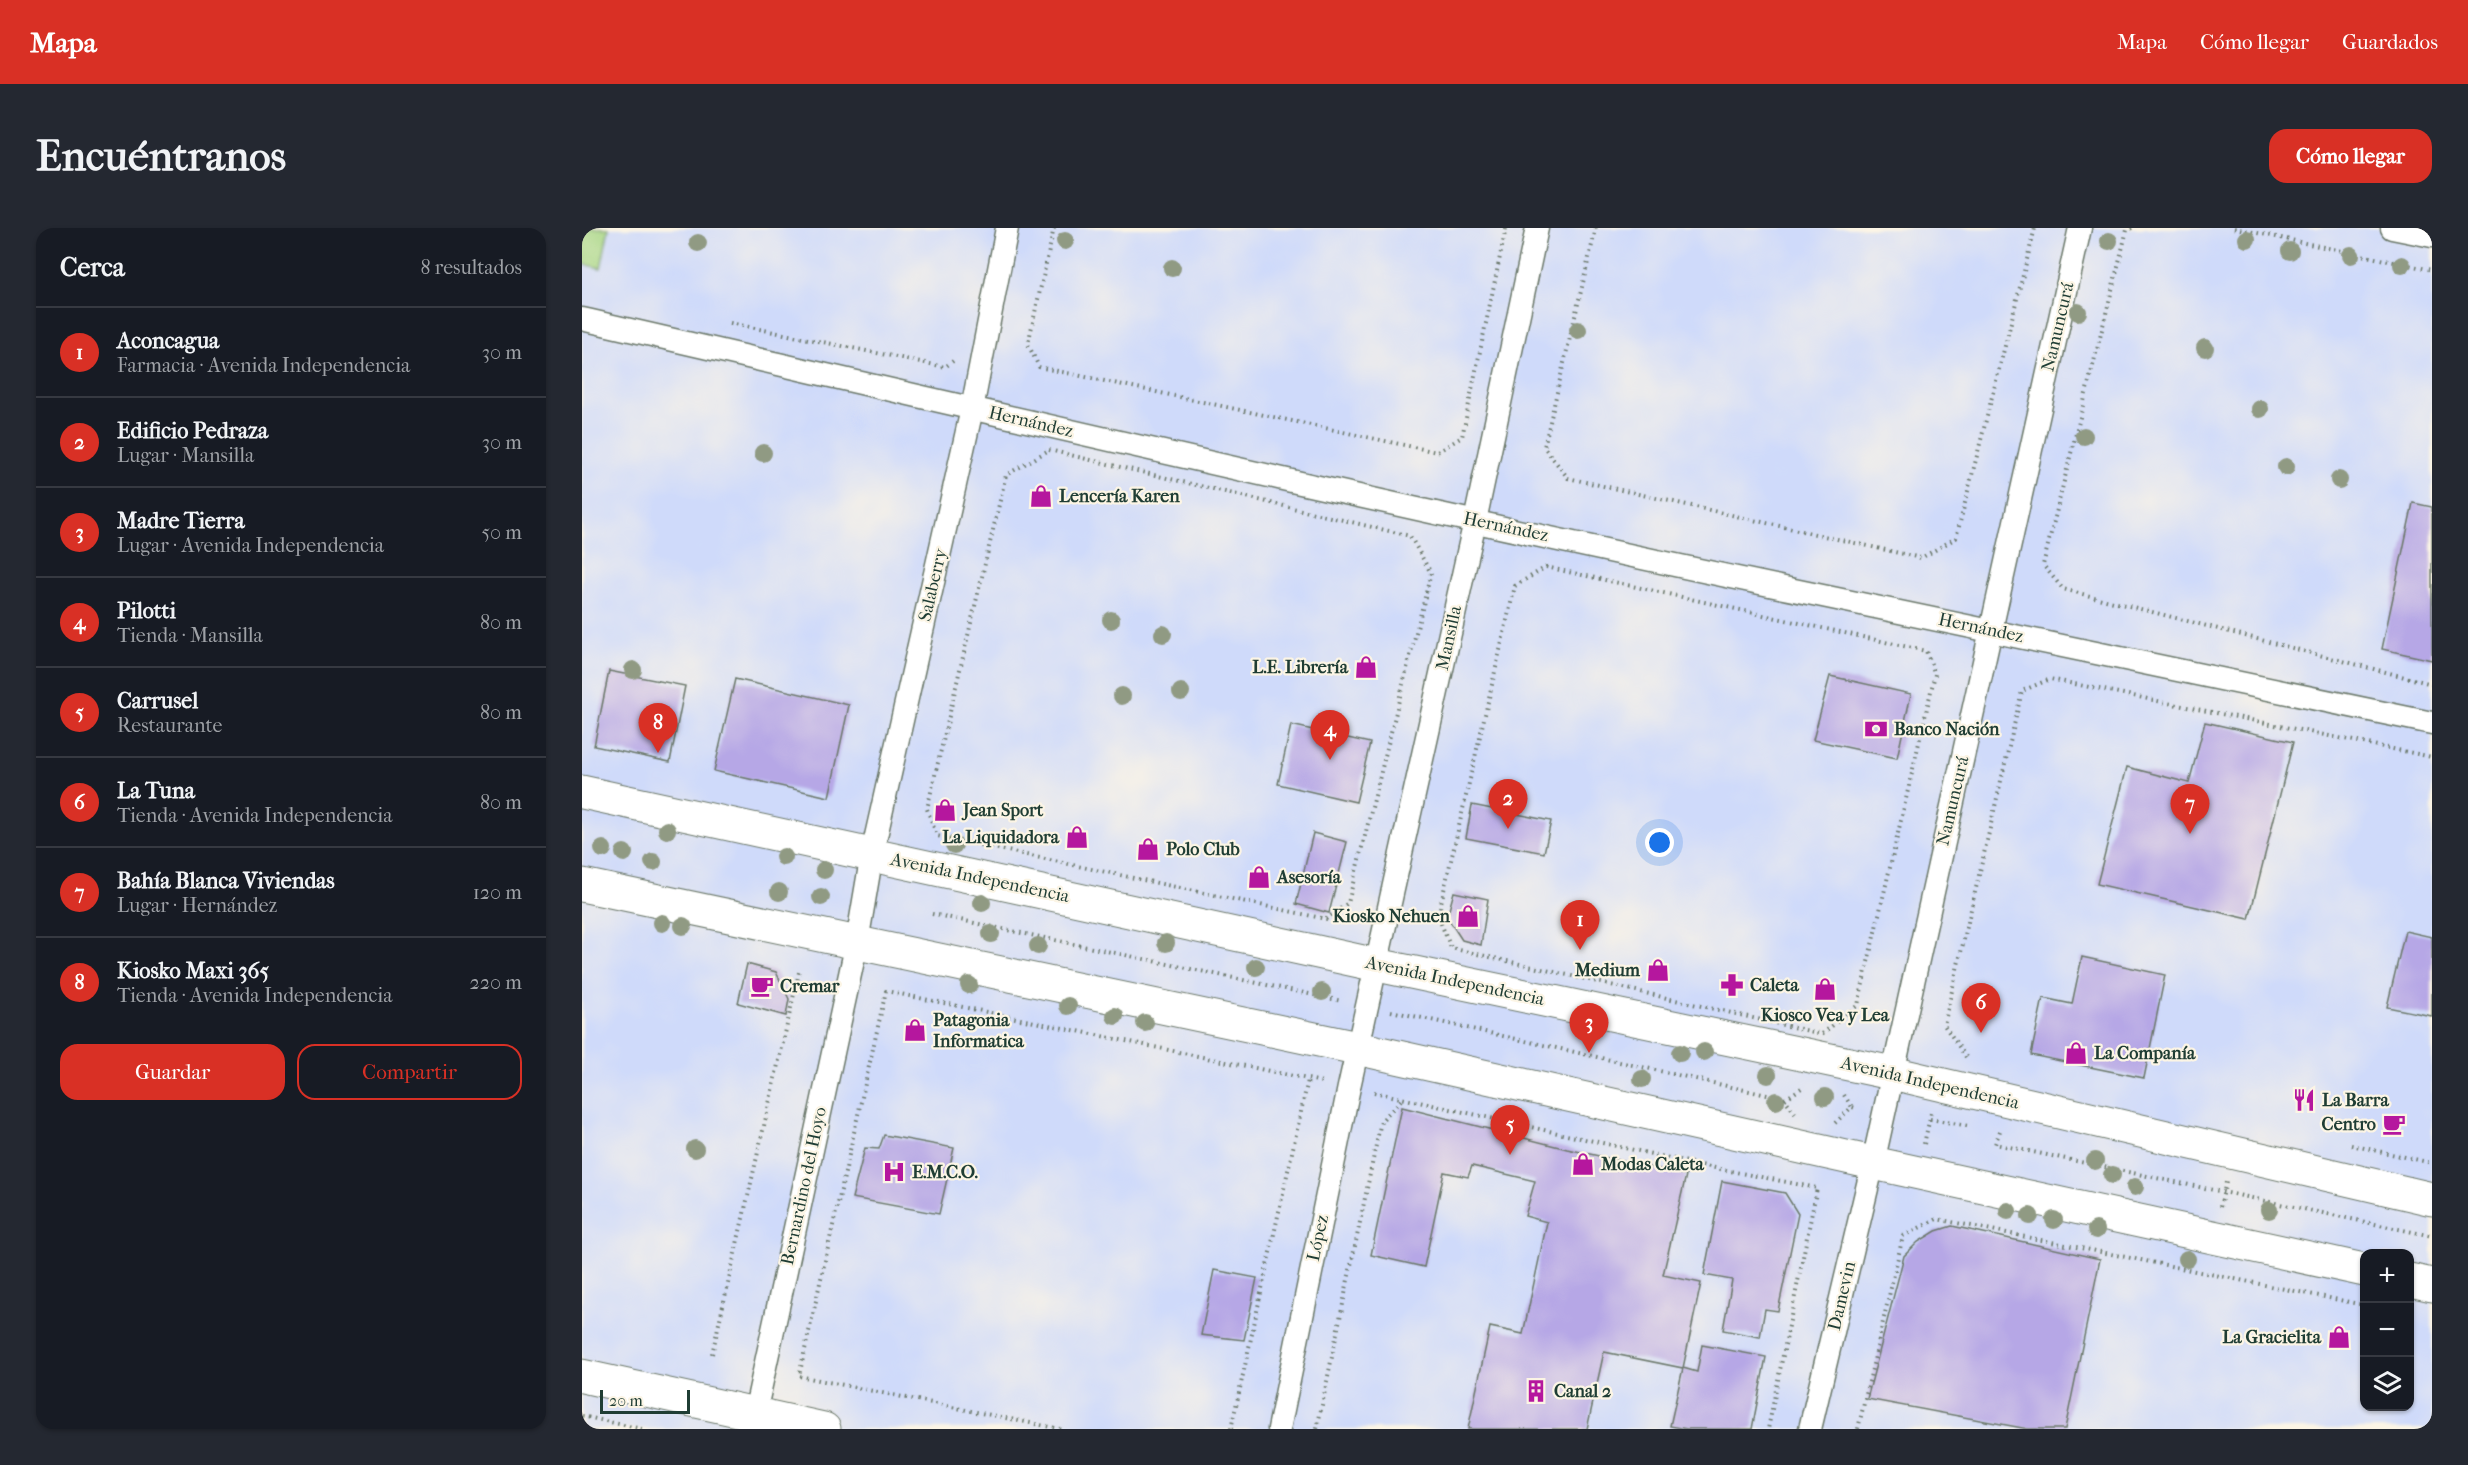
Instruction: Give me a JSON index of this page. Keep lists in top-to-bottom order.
{
  "streets": {
    "main road": ["Avenida Independencia"],
    "street": [
      "Namuncurá",
      "Hernández",
      "Salaberry",
      "Mansilla",
      "Bernardino del Hoyo",
      "López",
      "Damevin"
    ]
  },
  "crossings": [
    ["Namuncurá", "Hernández"],
    ["Namuncurá", "Avenida Independencia"],
    ["Namuncurá", "Damevin"],
    ["Hernández", "Salaberry"],
    ["Hernández", "Mansilla"],
    ["Salaberry", "Avenida Independencia"],
    ["Salaberry", "Bernardino del Hoyo"],
    ["Mansilla", "Avenida Independencia"],
    ["Mansilla", "López"]
  ],
  "places": {
    "shop": [
      "Lencería Karen",
      "L.E. Librería",
      "Jean Sport",
      "La Liquidadora",
      "Polo Club",
      "Asesoría",
      "Kiosko Nehuen",
      "Medium",
      "Kiosco Vea y Lea",
      "Patagonia Informatica",
      "La Companía",
      "Modas Caleta",
      "La Gracielita"
    ],
    "bank": ["Banco Nación"],
    "pharmacy": ["Caleta"],
    "cafe": ["Cremar", "Centro"],
    "restaurant": ["La Barra"],
    "hospital": ["E.M.C.O."],
    "building": ["Canal 2"]
  },
  "scale_bar": "20 m",
  "page": {
    "header": "Mapa",
    "nav": ["Mapa", "Cómo llegar", "Guardados"],
    "buttons": [
      "Cómo llegar",
      ["Guardar", "Compartir"]
    ],
    "title": "Encuéntranos",
    "heading": ["Cerca", "8 resultados"],
    "list": [
      {
        "mark": "1",
        "name": "Aconcagua",
        "note": "Farmacia · Avenida Independencia",
        "value": "30 m"
      },
      {
        "mark": "2",
        "name": "Edificio Pedraza",
        "note": "Lugar · Mansilla",
        "value": "30 m"
      },
      {
        "mark": "3",
        "name": "Madre Tierra",
        "note": "Lugar · Avenida Independencia",
        "value": "50 m"
      },
      {
        "mark": "4",
        "name": "Pilotti",
        "note": "Tienda · Mansilla",
        "value": "80 m"
      },
      {
        "mark": "5",
        "name": "Carrusel",
        "note": "Restaurante",
        "value": "80 m"
      },
      {
        "mark": "6",
        "name": "La Tuna",
        "note": "Tienda · Avenida Independencia",
        "value": "80 m"
      },
      {
        "mark": "7",
        "name": "Bahía Blanca Viviendas",
        "note": "Lugar · Hernández",
        "value": "120 m"
      },
      {
        "mark": "8",
        "name": "Kiosko Maxi 365",
        "note": "Tienda · Avenida Independencia",
        "value": "220 m"
      }
    ],
    "pins": [
      "8",
      "4",
      "2",
      "7",
      "1",
      "6",
      "3",
      "5"
    ],
    "map_buttons": ["+", "−"],
    "scale": "20 m"
  }
}
